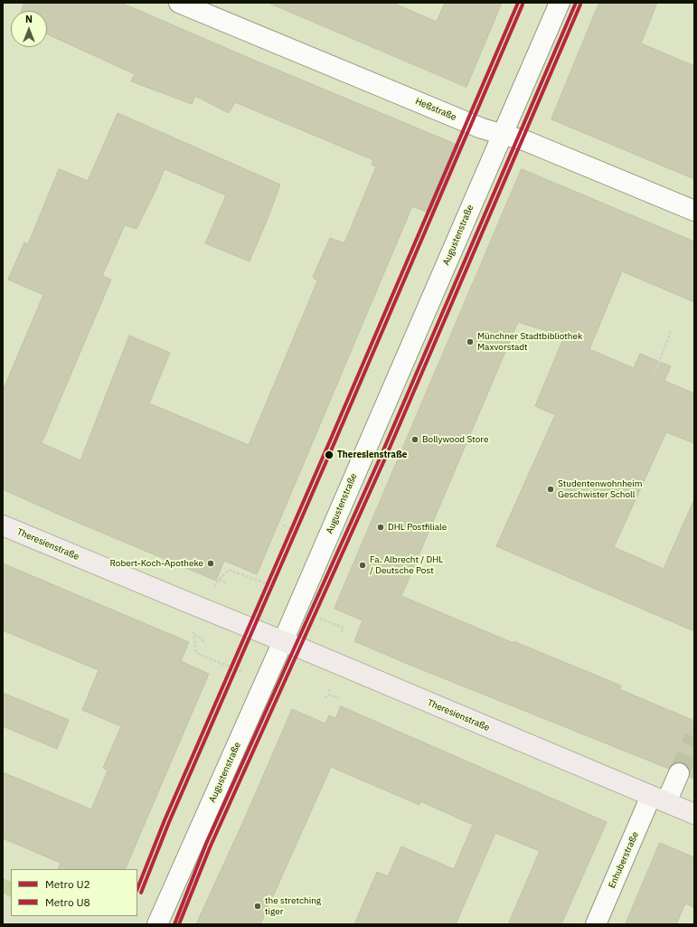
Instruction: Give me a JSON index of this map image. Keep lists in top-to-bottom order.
{
  "streets": {
    "main road": ["Theresienstraße"],
    "street": ["Heßstraße", "Augustenstraße", "Enhuberstraße"]
  },
  "crossings": [
    ["Heßstraße", "Augustenstraße"],
    ["Augustenstraße", "Theresienstraße"],
    ["Theresienstraße", "Enhuberstraße"]
  ],
  "places": [
    "Münchner Stadtbibliothek Maxvorstadt",
    "Bollywood Store",
    "Theresienstraße",
    "Studentenwohnheim Geschwister Scholl",
    "DHL Postfiliale",
    "Robert-Koch-Apotheke",
    "Fa. Albrecht / DHL / Deutsche Post",
    "the stretching tiger"
  ],
  "lines": ["metro line U2", "metro line U8"],
  "legend": ["Metro U2", "Metro U8"],
  "north": "top"
}
